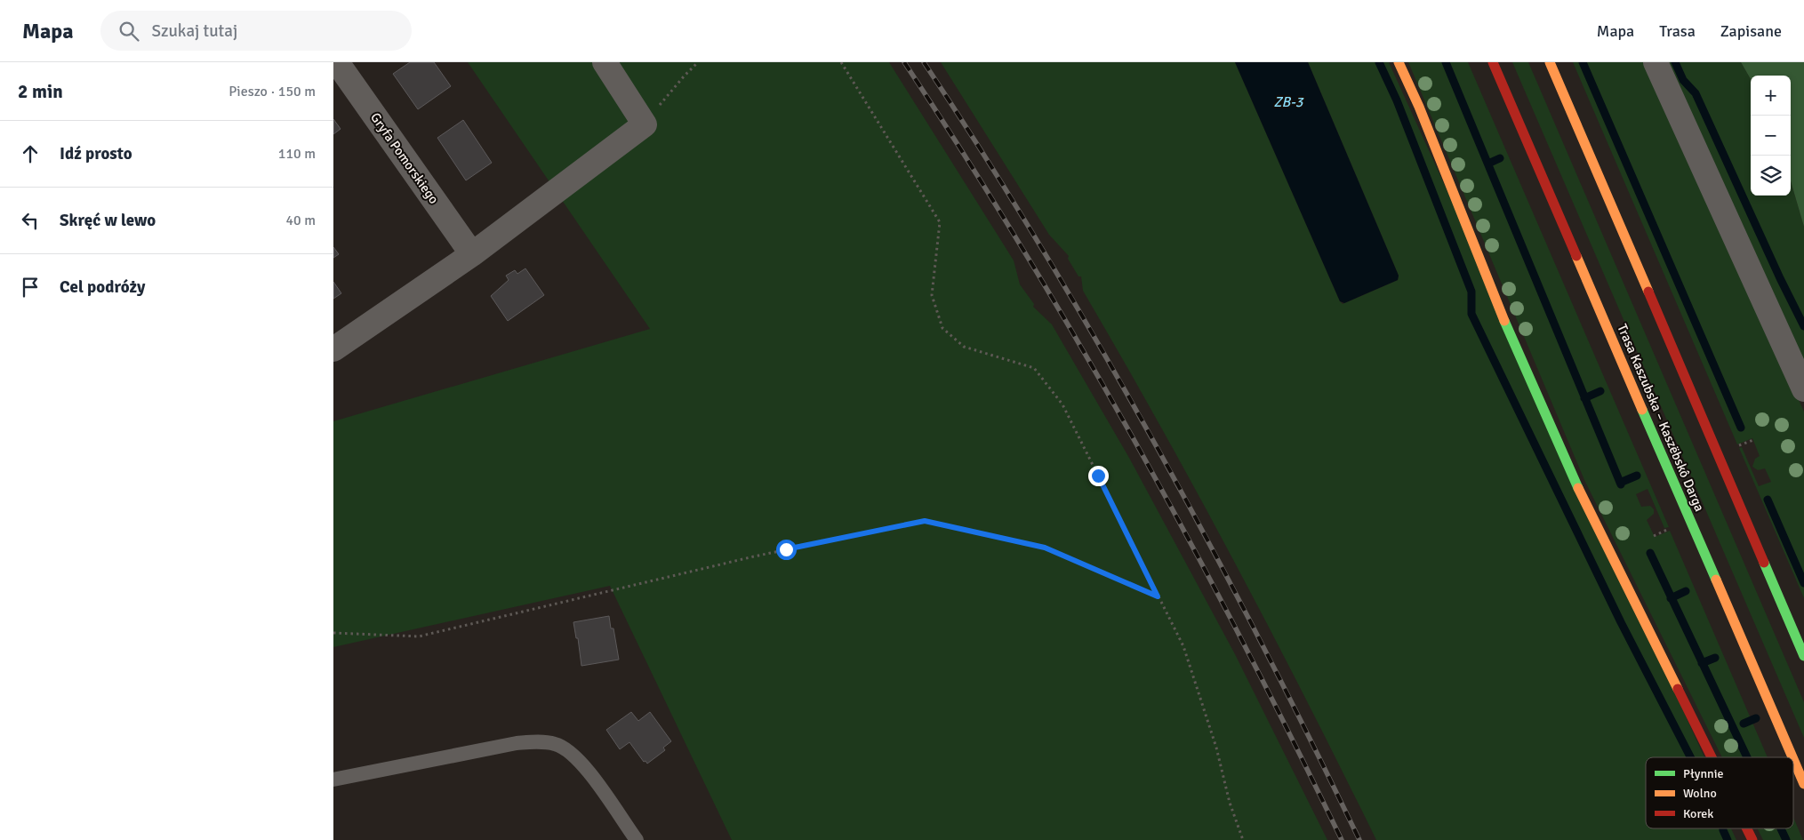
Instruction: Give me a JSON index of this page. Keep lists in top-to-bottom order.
{
  "streets": {
    "main road": ["Trasa Kaszubska – Kaszëbskô Darga"],
    "street": ["Gryfa Pomorskiego"]
  },
  "water": ["ZB-3"],
  "legend": ["Płynnie", "Wolno", "Korek"],
  "page": {
    "header": "Mapa",
    "search": "Szukaj tutaj",
    "nav": ["Mapa", "Trasa", "Zapisane"],
    "heading": ["2 min", "Pieszo · 150 m"],
    "map_buttons": ["+", "−"],
    "list": [
      ["Idź prosto", "110 m"],
      ["Skręć w lewo", "40 m"],
      "Cel podróży"
    ]
  }
}
